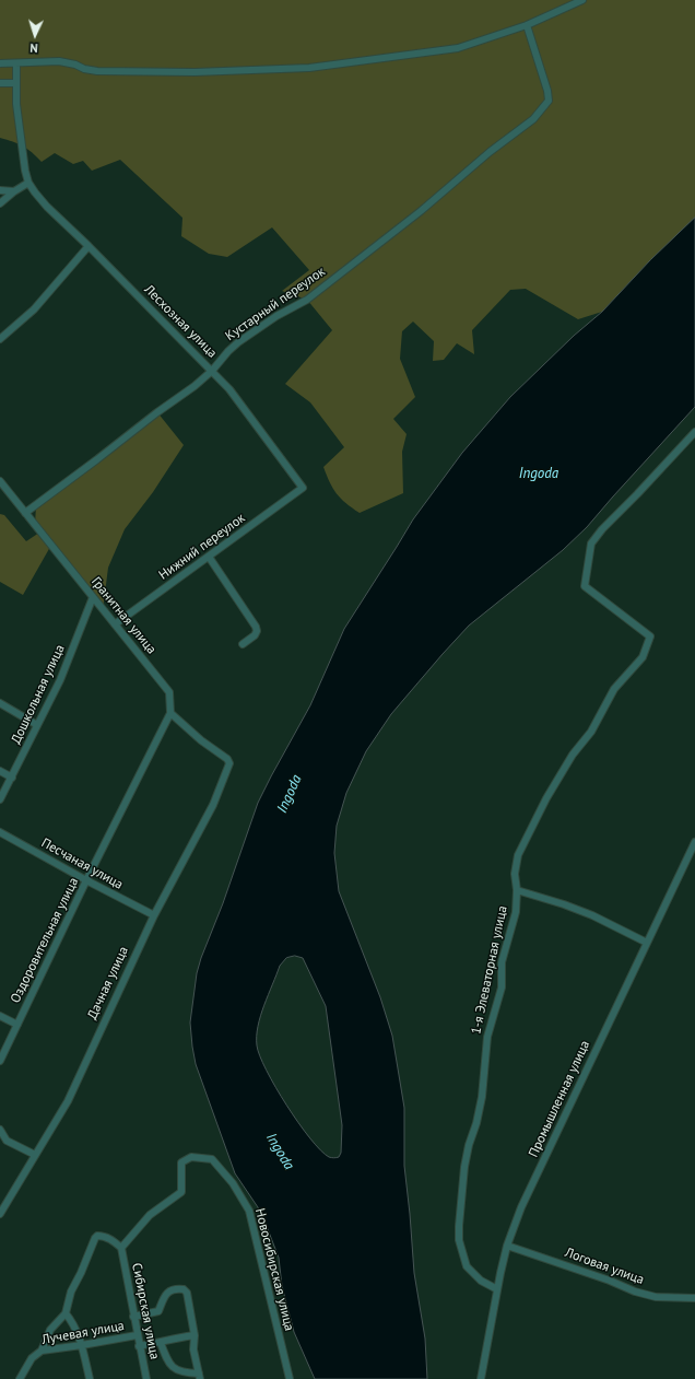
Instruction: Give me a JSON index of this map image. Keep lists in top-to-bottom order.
{
  "streets": {
    "street": [
      "Кустарный переулок",
      "Лесхозная улица",
      "Нижний переулок",
      "Гранитная улица",
      "Дошкольная улица",
      "Песчаная улица",
      "Оздоровительная улица",
      "1-я Элеваторная улица",
      "Дачная улица",
      "Промышленная улица",
      "Логовая улица",
      "Новосибирская улица",
      "Сибирская улица",
      "Лучевая улица"
    ]
  },
  "crossings": [
    ["Кустарный переулок", "Лесхозная улица"],
    ["Кустарный переулок", "Гранитная улица"],
    ["Лесхозная улица", "Нижний переулок"],
    ["Нижний переулок", "Гранитная улица"],
    ["Гранитная улица", "Дошкольная улица"],
    ["Гранитная улица", "Оздоровительная улица"],
    ["Гранитная улица", "Дачная улица"],
    ["Песчаная улица", "Оздоровительная улица"],
    ["Песчаная улица", "Дачная улица"],
    ["Оздоровительная улица", "Дачная улица"],
    ["1-я Элеваторная улица", "Промышленная улица"],
    ["Промышленная улица", "Логовая улица"],
    ["Новосибирская улица", "Сибирская улица"],
    ["Сибирская улица", "Лучевая улица"]
  ],
  "water": ["Ingoda"],
  "north": "bottom"
}
